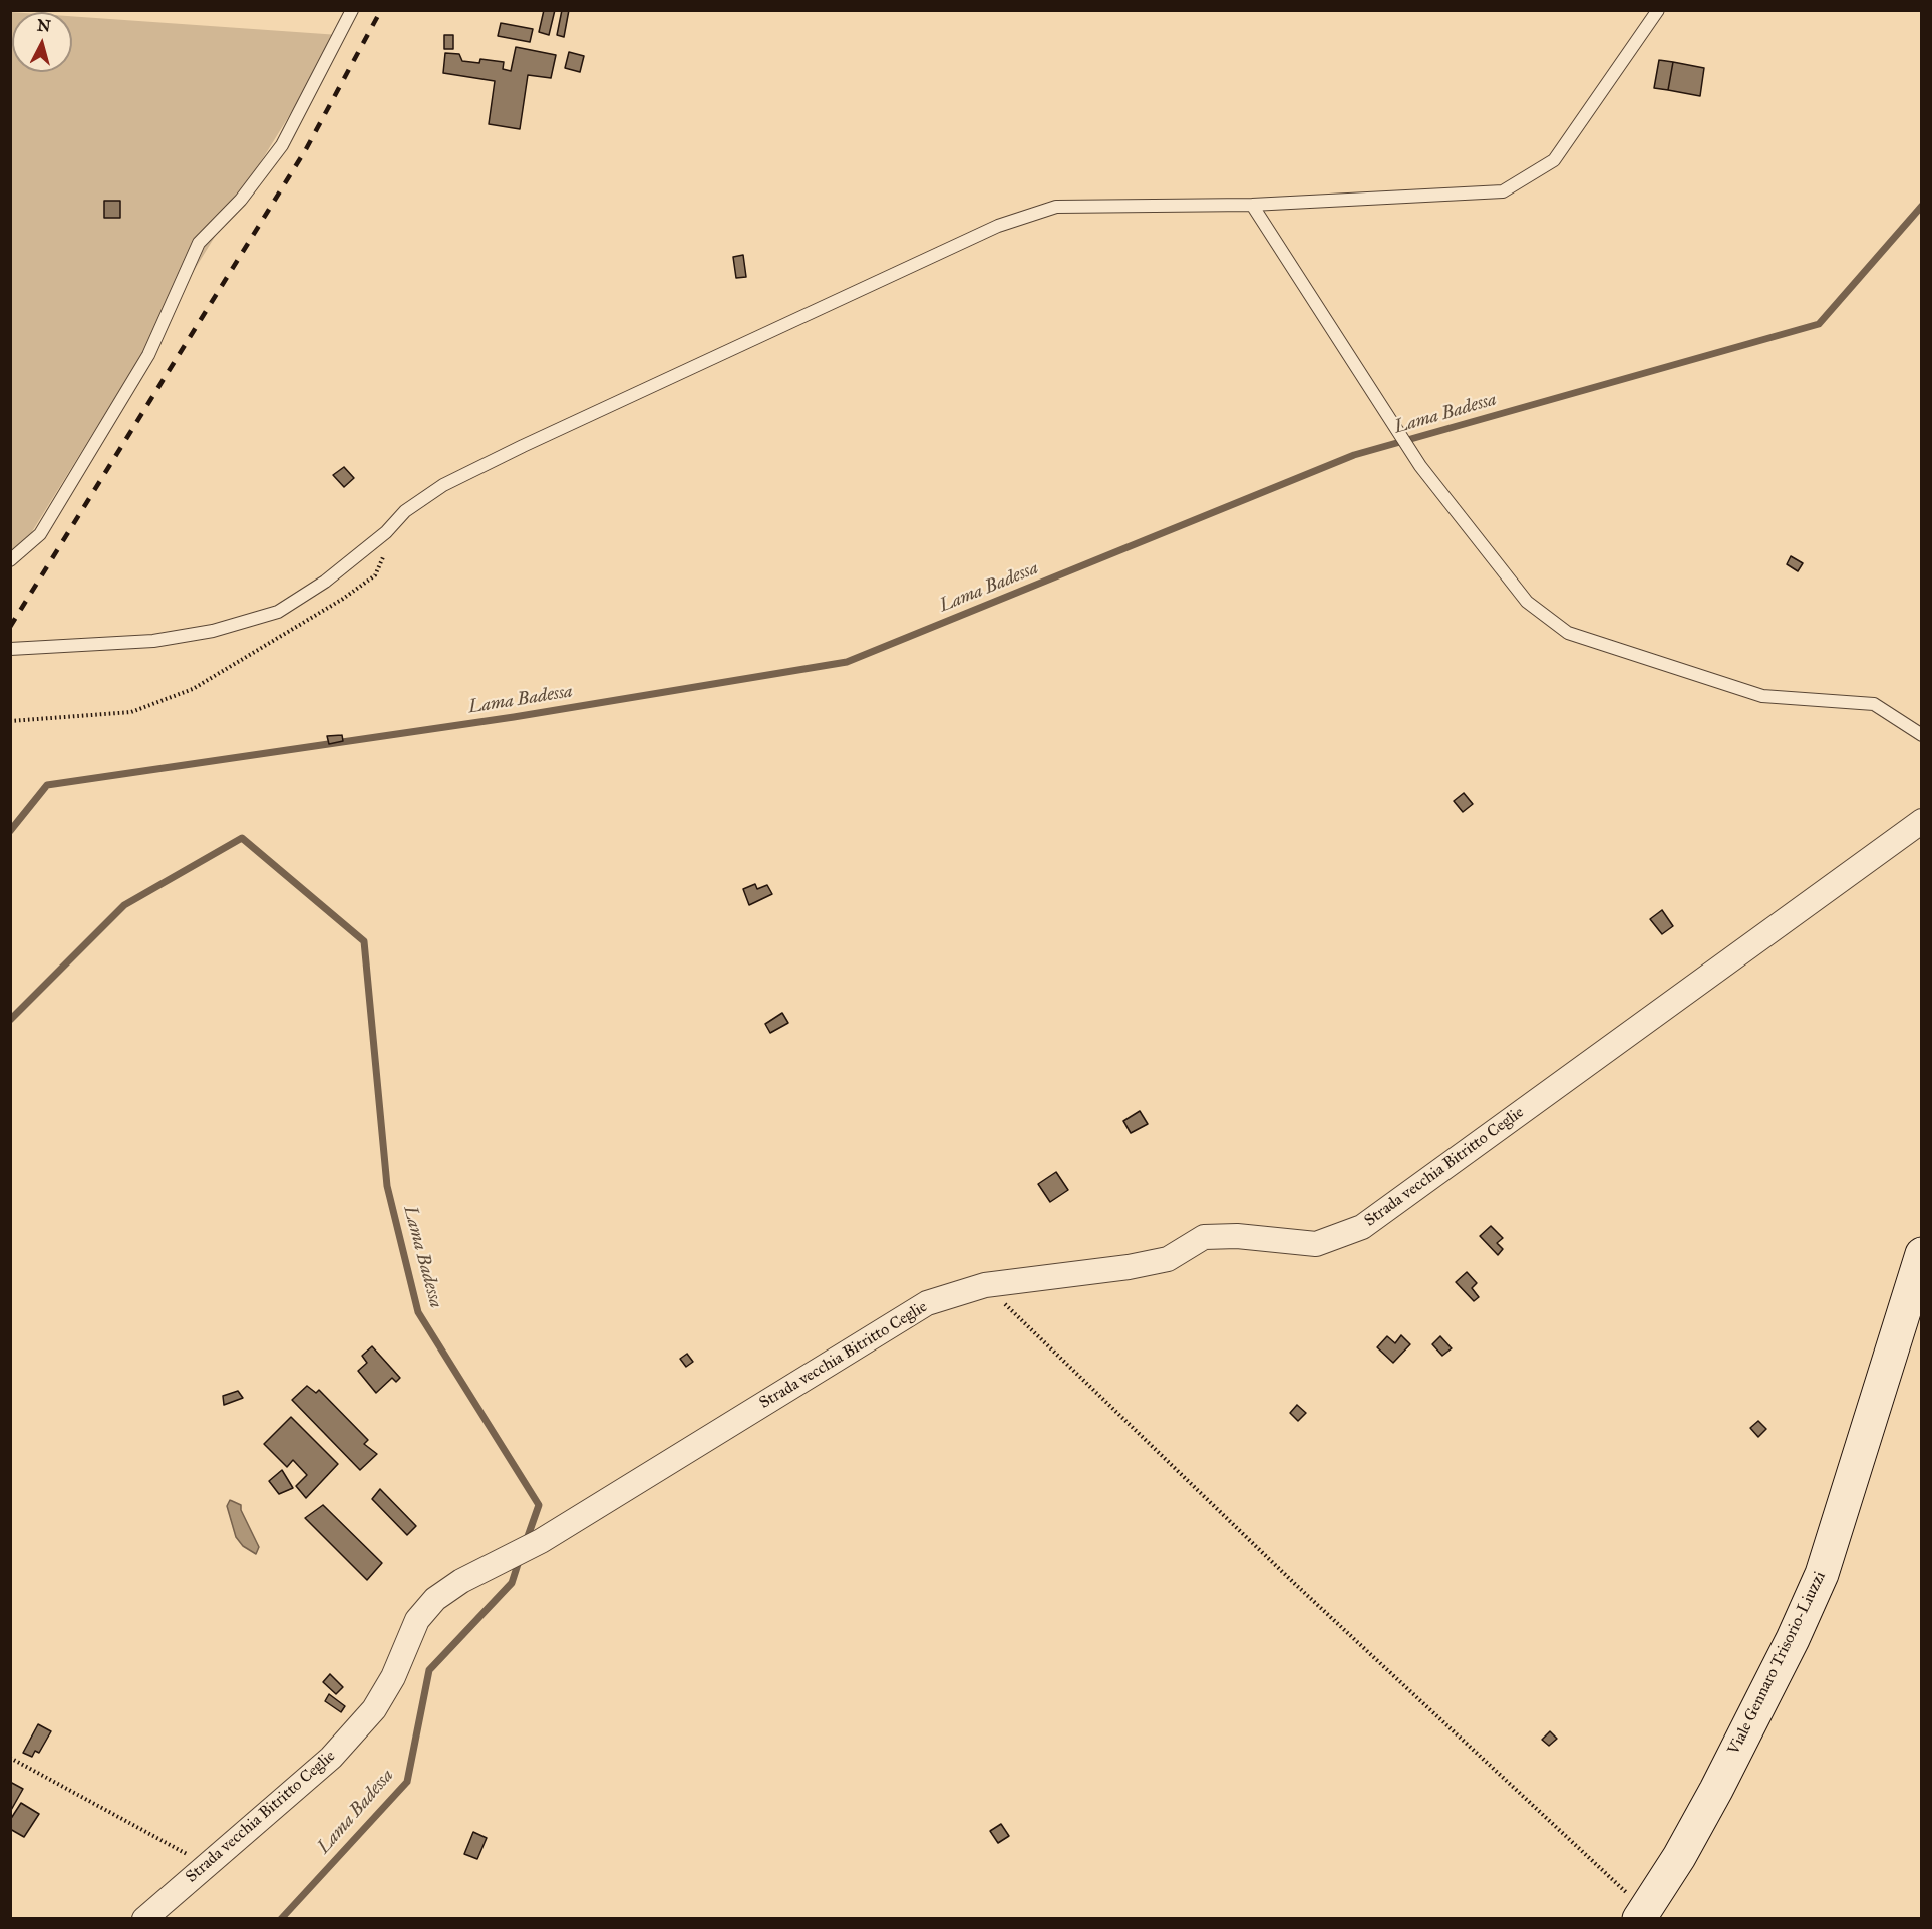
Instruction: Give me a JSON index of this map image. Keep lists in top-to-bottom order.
{
  "streets": {
    "main road": ["Viale Gennaro Trisorio-Liuzzi"],
    "street": ["Strada vecchia Bitritto Ceglie"]
  },
  "water": ["Lama Badessa"],
  "north": "top"
}
